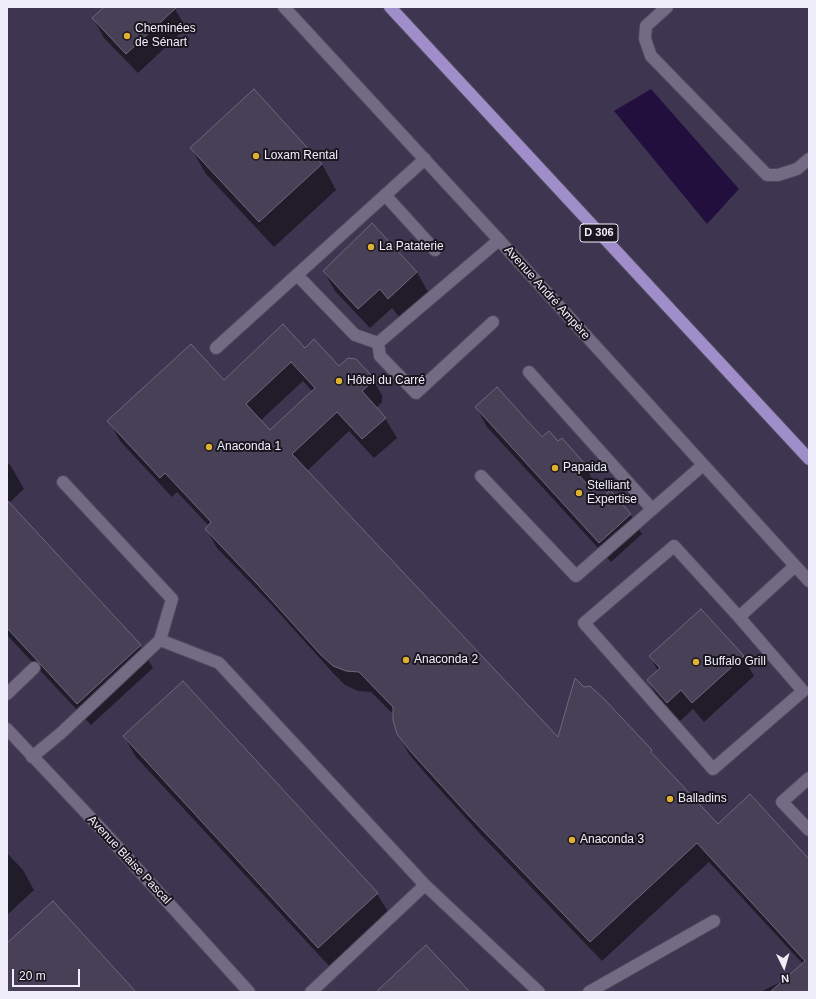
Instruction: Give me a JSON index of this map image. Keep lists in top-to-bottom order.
{
  "streets": {
    "main road": ["D 306"],
    "street": ["Avenue André Ampère", "Avenue Blaise Pascal"]
  },
  "places": [
    "Cheminées de Sénart",
    "Loxam Rental",
    "La Pataterie",
    "Hôtel du Carré",
    "Anaconda 1",
    "Papaida",
    "Stelliant Expertise",
    "Anaconda 2",
    "Buffalo Grill",
    "Balladins",
    "Anaconda 3"
  ],
  "scale_bar": "20 m",
  "north": "bottom"
}
